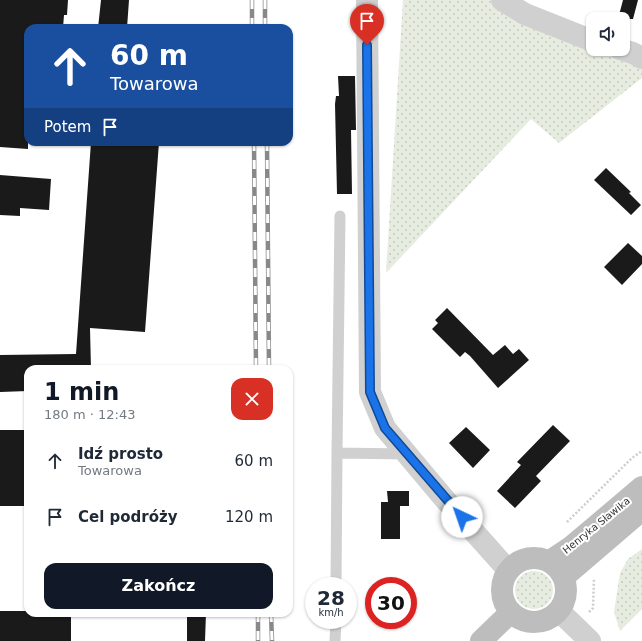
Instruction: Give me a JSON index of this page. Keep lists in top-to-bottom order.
{
  "streets": {
    "main road": ["Henryka Sławika"]
  },
  "page": {
    "turn": ["60 m", "Towarowa"],
    "then": "Potem",
    "heading": ["1 min", "180 m · 12:43"],
    "list": [
      {
        "name": "Idź prosto",
        "note": "Towarowa",
        "value": "60 m"
      },
      {
        "name": "Cel podróży",
        "value": "120 m"
      }
    ],
    "buttons": "Zakończ",
    "speed": "28 km/h",
    "limit": "30"
  }
}
